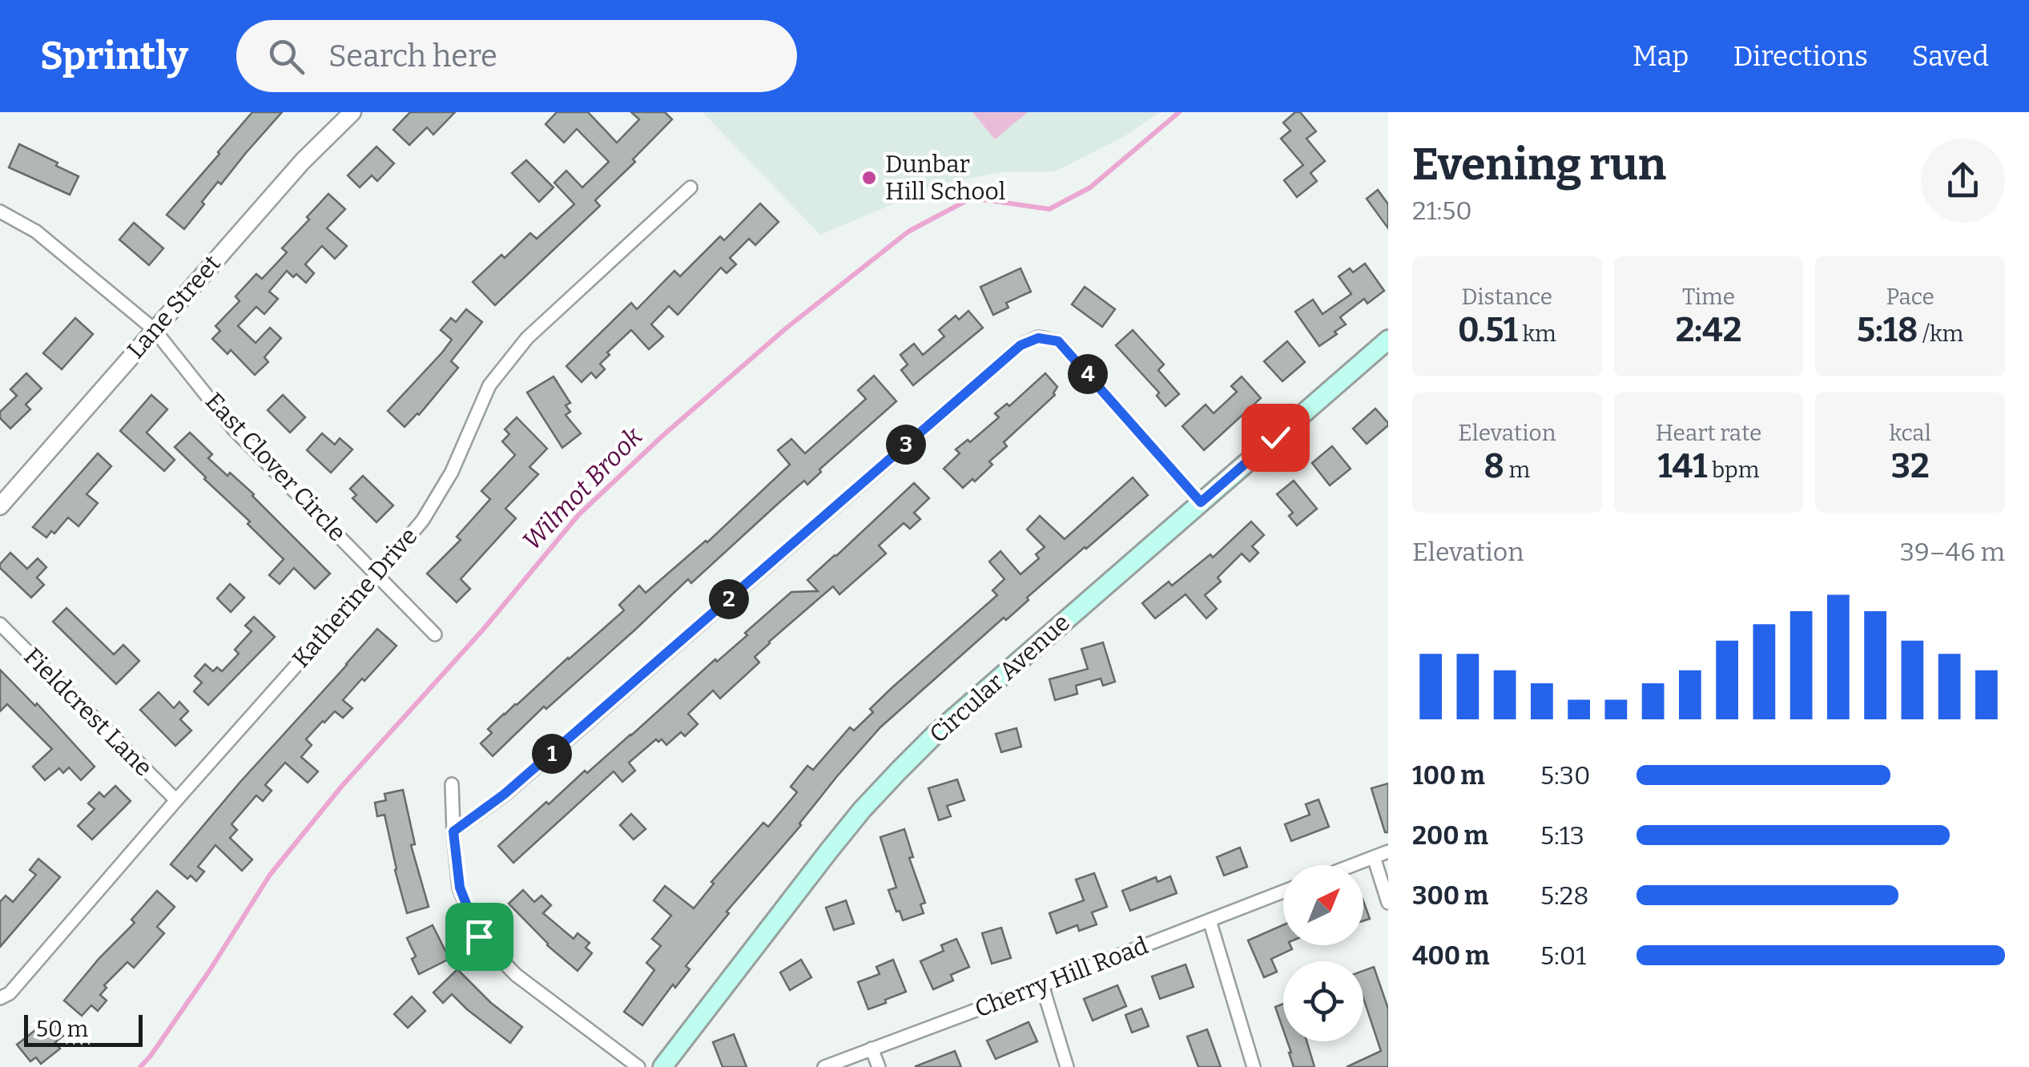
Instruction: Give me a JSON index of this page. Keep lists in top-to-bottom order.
{
  "streets": {
    "main road": ["Circular Avenue"],
    "street": [
      "Lane Street",
      "East Clover Circle",
      "Katherine Drive",
      "Fieldcrest Lane",
      "Cherry Hill Road"
    ]
  },
  "crossings": [
    ["Lane Street", "East Clover Circle"],
    ["East Clover Circle", "Katherine Drive"],
    ["Katherine Drive", "Fieldcrest Lane"]
  ],
  "water": ["Wilmot Brook"],
  "places": ["Dunbar Hill School"],
  "scale_bar": "50 m",
  "north": "top right",
  "page": {
    "header": "Sprintly",
    "search": "Search here",
    "nav": ["Map", "Directions", "Saved"],
    "heading": ["Evening run", "21:50"],
    "stats": [
      ["Distance", "0.51 km"],
      ["Time", "2:42"],
      ["Pace", "5:18 /km"],
      ["Elevation", "8 m"],
      ["Heart rate", "141 bpm"],
      ["kcal", "32"]
    ],
    "pins": [
      "4",
      "3",
      "2",
      "1"
    ],
    "chart": ["Elevation", "39–46 m"],
    "list": [
      {
        "name": "100 m",
        "note": "5:30"
      },
      {
        "name": "200 m",
        "note": "5:13"
      },
      {
        "name": "300 m",
        "note": "5:28"
      },
      {
        "name": "400 m",
        "note": "5:01"
      }
    ],
    "scale": "50 m"
  }
}
